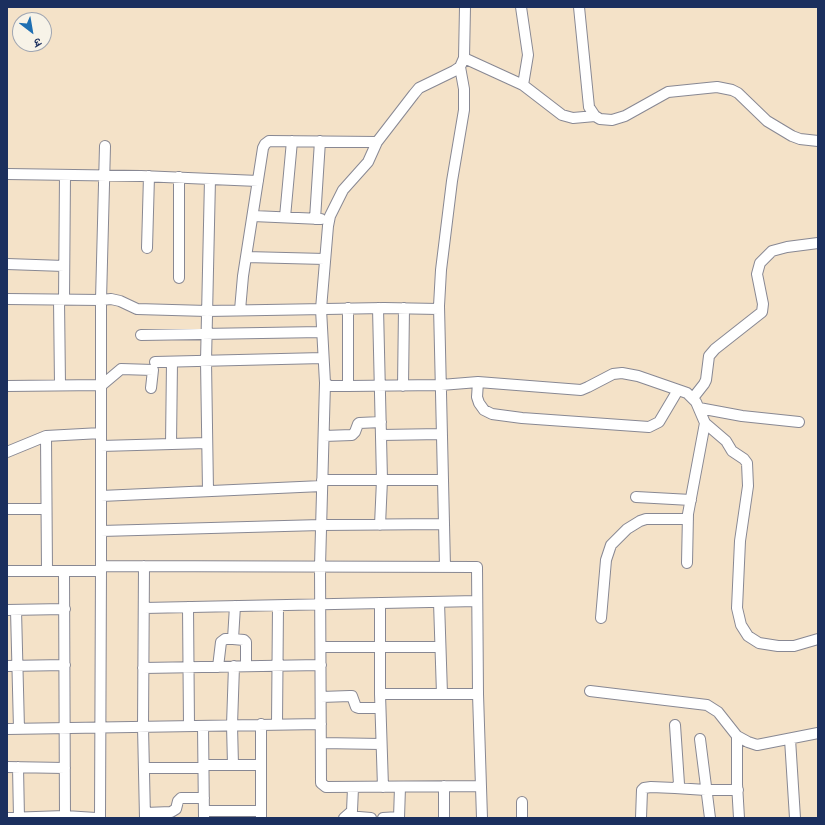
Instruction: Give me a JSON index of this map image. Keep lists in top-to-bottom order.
{
  "north": "bottom right"
}
